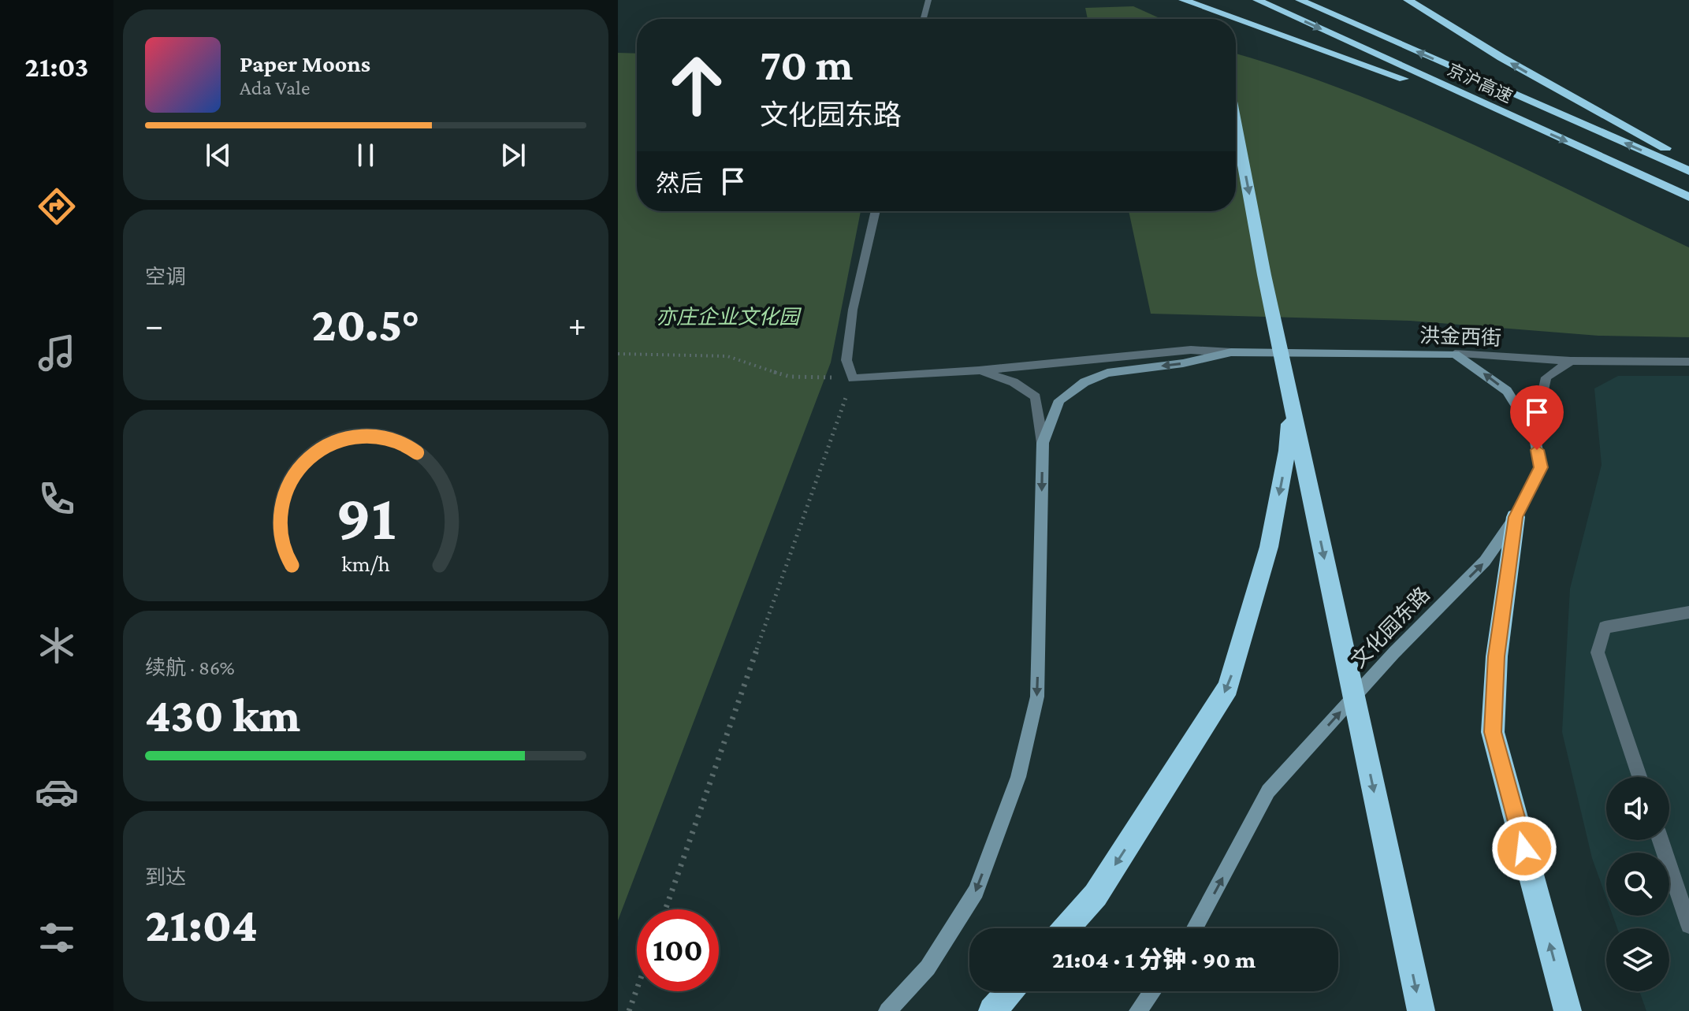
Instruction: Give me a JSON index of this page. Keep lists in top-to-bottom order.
{
  "streets": {
    "highway": ["京沪高速"],
    "main road": ["洪金西街", "文化园东路"]
  },
  "crossings": [
    ["洪金西街", "文化园东路"]
  ],
  "one_way": ["文化园东路"],
  "parks": ["亦庄企业文化园"],
  "page": {
    "tabs": "21:03",
    "turn": ["70 m", "文化园东路"],
    "song": ["Paper Moons", "Ada Vale"],
    "then": "然后",
    "tile": [
      "空调",
      ["续航 · 86%", "430 km"],
      ["到达", "21:04"]
    ],
    "heat": ["−", "20.5°", "+"],
    "limit": "100",
    "trip": "21:04 · 1 分钟 · 90 m",
    "gauge": ["91", "km/h"]
  }
}
